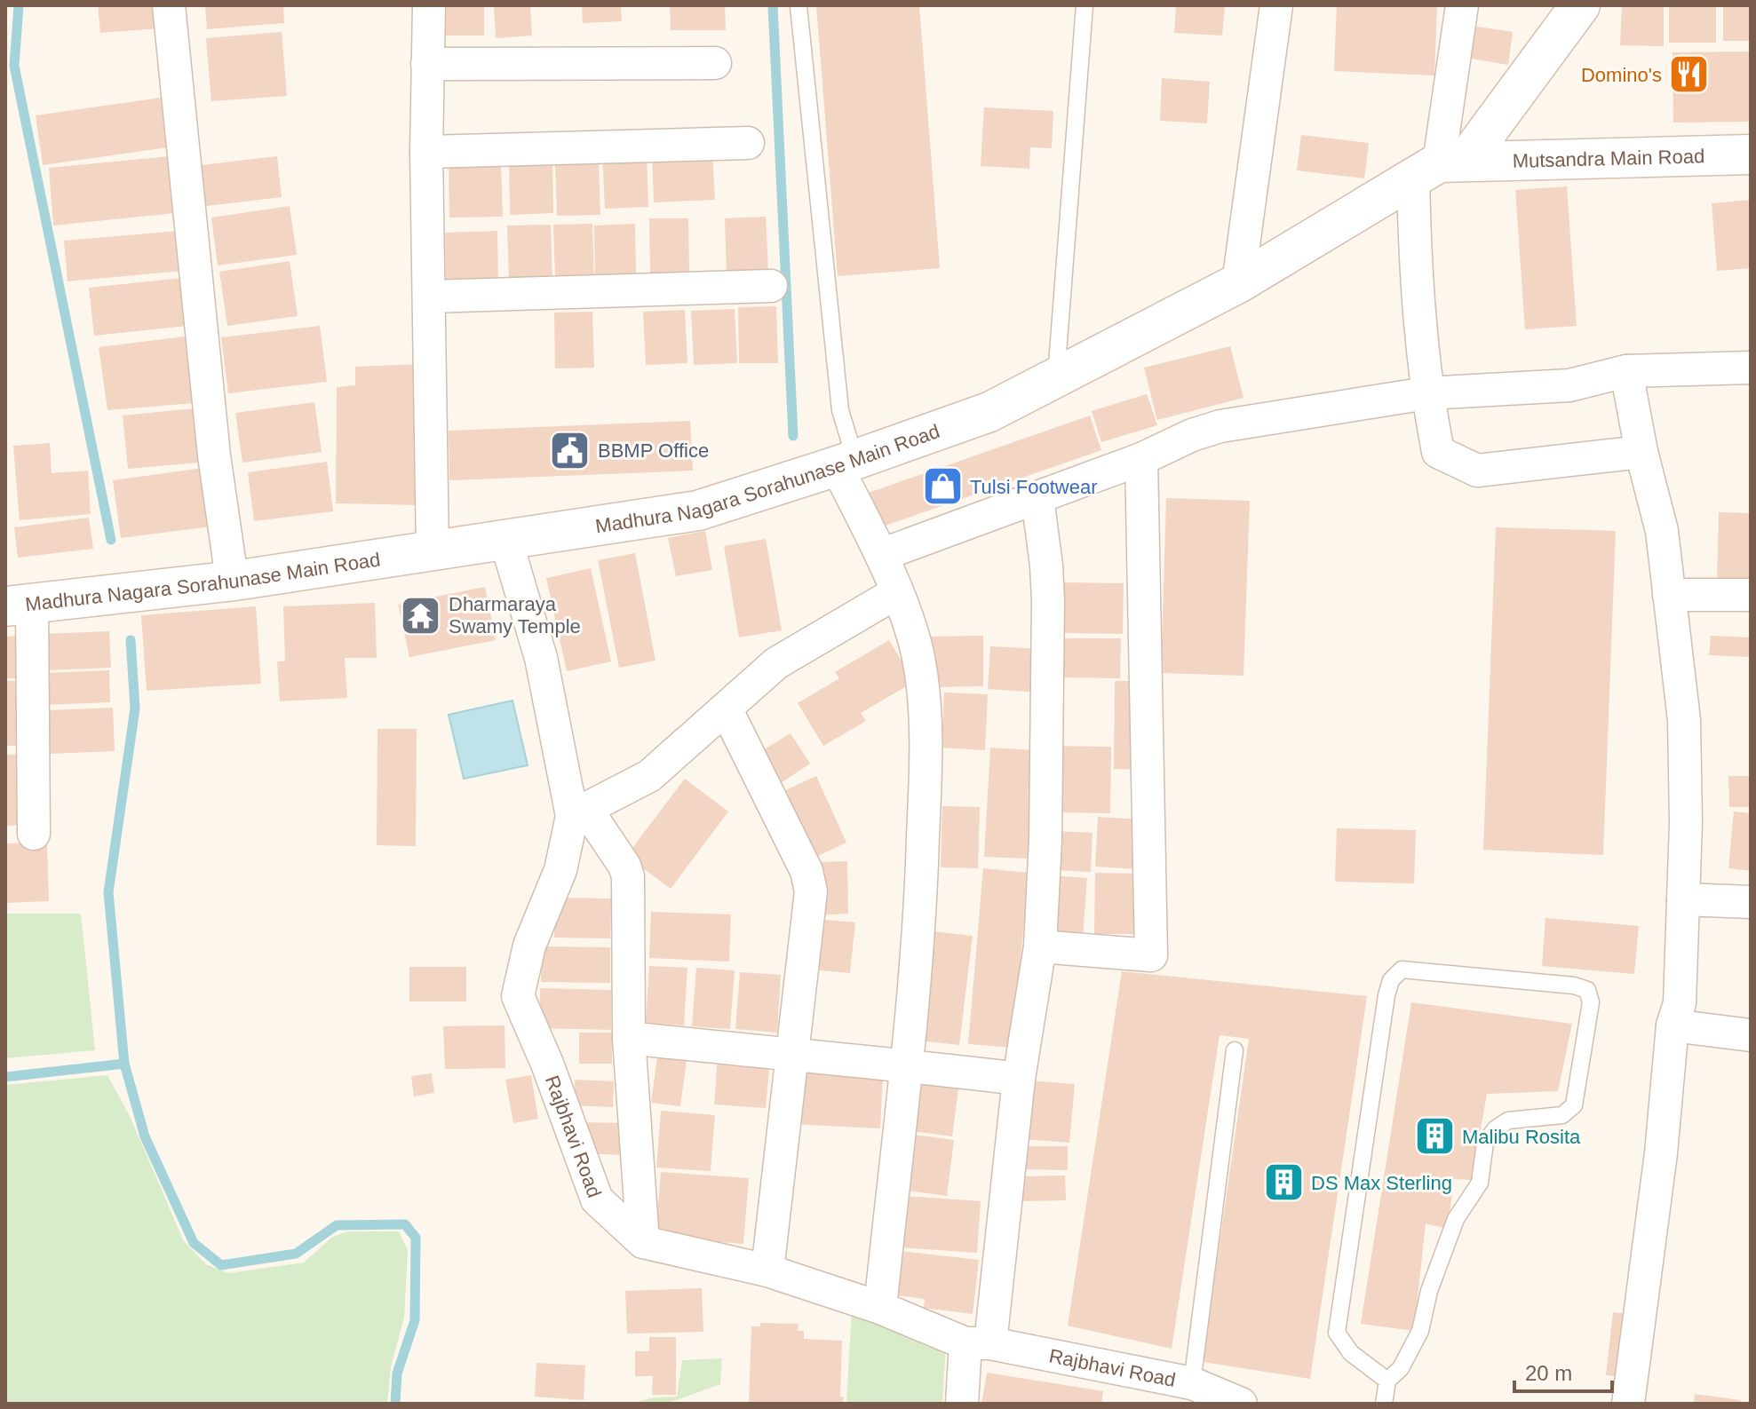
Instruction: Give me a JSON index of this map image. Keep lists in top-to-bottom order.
{
  "streets": {
    "street": ["Mutsandra Main Road", "Madhura Nagara Sorahunase Main Road", "Rajbhavi Road"]
  },
  "crossings": [
    ["Mutsandra Main Road", "Madhura Nagara Sorahunase Main Road"],
    ["Madhura Nagara Sorahunase Main Road", "Rajbhavi Road"]
  ],
  "places": {
    "restaurant": ["Domino's"],
    "public building": ["BBMP Office"],
    "shop": ["Tulsi Footwear"],
    "temple": ["Dharmaraya Swamy Temple"],
    "building": ["Malibu Rosita", "DS Max Sterling"]
  },
  "scale_bar": "20 m"
}
